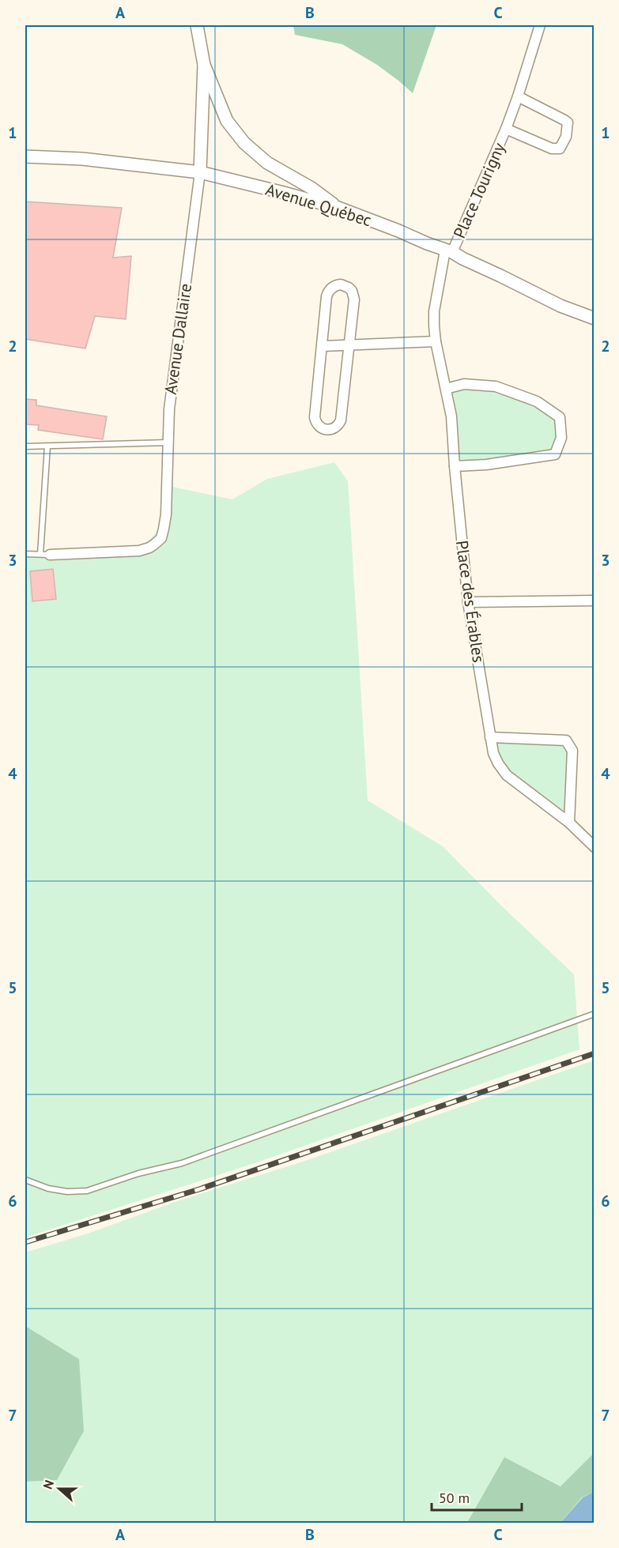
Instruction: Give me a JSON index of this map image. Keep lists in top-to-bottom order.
{
  "streets": {
    "street": [
      "Place Tourigny",
      "Avenue Québec",
      "Avenue Dallaire",
      "Place des Érables"
    ]
  },
  "crossings": [
    ["Place Tourigny", "Avenue Québec"],
    ["Place Tourigny", "Place des Érables"],
    ["Avenue Québec", "Avenue Dallaire"],
    ["Avenue Québec", "Place des Érables"]
  ],
  "scale_bar": "50 m",
  "north": "left",
  "grid": {
    "columns": ["A", "B", "C"],
    "rows": [
      "1",
      "2",
      "3",
      "4",
      "5",
      "6",
      "7"
    ]
  }
}
